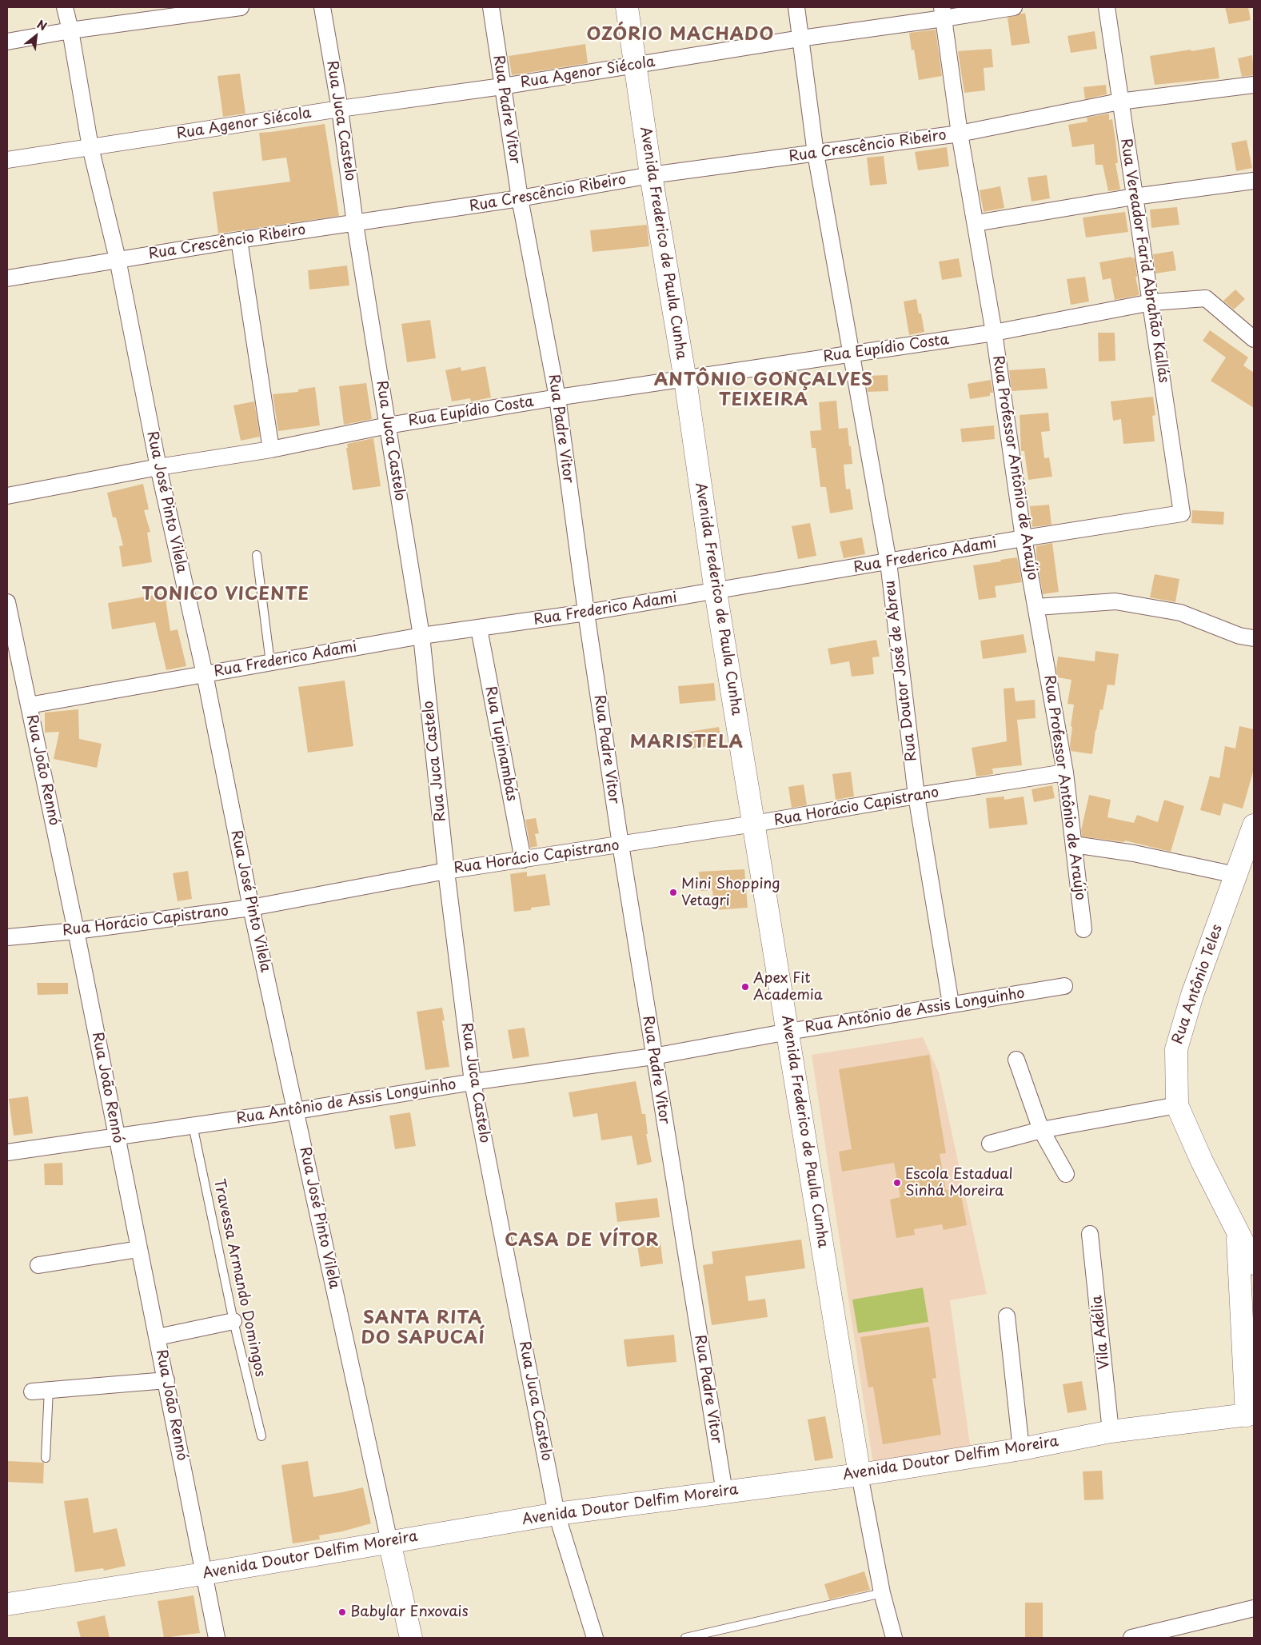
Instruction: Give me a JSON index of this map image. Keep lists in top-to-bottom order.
{
  "streets": {
    "main road": ["Avenida Frederico de Paula Cunha", "Rua Antônio Teles", "Avenida Doutor Delfim Moreira"],
    "street": [
      "Rua Agenor Siécola",
      "Rua Padre Vitor",
      "Rua Juca Castelo",
      "Rua Crescêncio Ribeiro",
      "Rua Vereador Farid Abrahão Kallás",
      "Rua Eupídio Costa",
      "Rua Professor Antônio de Araújo",
      "Rua José Pinto Vilela",
      "Rua Frederico Adami",
      "Rua Doutor José de Abreu",
      "Rua Tupinambás",
      "Rua João Rennó",
      "Rua Horácio Capistrano",
      "Rua Antônio de Assis Longuinho",
      "Vila Adélia"
    ],
    "lane": ["Travessa Armando Domingos"]
  },
  "crossings": [
    ["Rua Agenor Siécola", "Rua Padre Vitor"],
    ["Rua Agenor Siécola", "Rua Juca Castelo"],
    ["Rua Agenor Siécola", "Avenida Frederico de Paula Cunha"],
    ["Rua Agenor Siécola", "Rua Professor Antônio de Araújo"],
    ["Rua Agenor Siécola", "Rua José Pinto Vilela"],
    ["Rua Agenor Siécola", "Rua Doutor José de Abreu"],
    ["Rua Padre Vitor", "Rua Crescêncio Ribeiro"],
    ["Rua Padre Vitor", "Rua Eupídio Costa"],
    ["Rua Padre Vitor", "Rua Frederico Adami"],
    ["Rua Padre Vitor", "Rua Horácio Capistrano"],
    ["Rua Padre Vitor", "Rua Antônio de Assis Longuinho"],
    ["Rua Padre Vitor", "Avenida Doutor Delfim Moreira"],
    ["Rua Juca Castelo", "Rua Crescêncio Ribeiro"],
    ["Rua Juca Castelo", "Rua Eupídio Costa"],
    ["Rua Juca Castelo", "Rua Frederico Adami"],
    ["Rua Juca Castelo", "Rua Horácio Capistrano"],
    ["Rua Juca Castelo", "Rua Antônio de Assis Longuinho"],
    ["Rua Juca Castelo", "Avenida Doutor Delfim Moreira"],
    ["Rua Crescêncio Ribeiro", "Avenida Frederico de Paula Cunha"],
    ["Rua Crescêncio Ribeiro", "Rua Vereador Farid Abrahão Kallás"],
    ["Rua Crescêncio Ribeiro", "Rua Professor Antônio de Araújo"],
    ["Rua Crescêncio Ribeiro", "Rua José Pinto Vilela"],
    ["Rua Crescêncio Ribeiro", "Rua Doutor José de Abreu"],
    ["Avenida Frederico de Paula Cunha", "Rua Eupídio Costa"],
    ["Avenida Frederico de Paula Cunha", "Rua Frederico Adami"],
    ["Avenida Frederico de Paula Cunha", "Rua Horácio Capistrano"],
    ["Avenida Frederico de Paula Cunha", "Rua Antônio de Assis Longuinho"],
    ["Avenida Frederico de Paula Cunha", "Avenida Doutor Delfim Moreira"],
    ["Rua Vereador Farid Abrahão Kallás", "Rua Eupídio Costa"],
    ["Rua Vereador Farid Abrahão Kallás", "Rua Frederico Adami"],
    ["Rua Eupídio Costa", "Rua Professor Antônio de Araújo"],
    ["Rua Eupídio Costa", "Rua José Pinto Vilela"],
    ["Rua Eupídio Costa", "Rua Doutor José de Abreu"],
    ["Rua Professor Antônio de Araújo", "Rua Frederico Adami"],
    ["Rua Professor Antônio de Araújo", "Rua Horácio Capistrano"],
    ["Rua José Pinto Vilela", "Rua Frederico Adami"],
    ["Rua José Pinto Vilela", "Rua Horácio Capistrano"],
    ["Rua José Pinto Vilela", "Rua Antônio de Assis Longuinho"],
    ["Rua José Pinto Vilela", "Avenida Doutor Delfim Moreira"],
    ["Rua Frederico Adami", "Rua Doutor José de Abreu"],
    ["Rua Frederico Adami", "Rua Tupinambás"],
    ["Rua Frederico Adami", "Rua João Rennó"],
    ["Rua Doutor José de Abreu", "Rua Horácio Capistrano"],
    ["Rua Doutor José de Abreu", "Rua Antônio de Assis Longuinho"],
    ["Rua Tupinambás", "Rua Horácio Capistrano"],
    ["Rua João Rennó", "Rua Horácio Capistrano"],
    ["Rua João Rennó", "Rua Antônio de Assis Longuinho"],
    ["Rua João Rennó", "Avenida Doutor Delfim Moreira"],
    ["Rua Antônio Teles", "Avenida Doutor Delfim Moreira"],
    ["Rua Antônio de Assis Longuinho", "Travessa Armando Domingos"],
    ["Vila Adélia", "Avenida Doutor Delfim Moreira"]
  ],
  "districts": [
    "OZÓRIO MACHADO",
    "ANTÔNIO GONÇALVES TEIXEIRA",
    "TONICO VICENTE",
    "MARISTELA",
    "CASA DE VÍTOR",
    "SANTA RITA DO SAPUCAÍ"
  ],
  "places": [
    "Mini Shopping Vetagri",
    "Apex Fit Academia",
    "Escola Estadual Sinhá Moreira",
    "Babylar Enxovais"
  ],
  "north": "top right"
}
